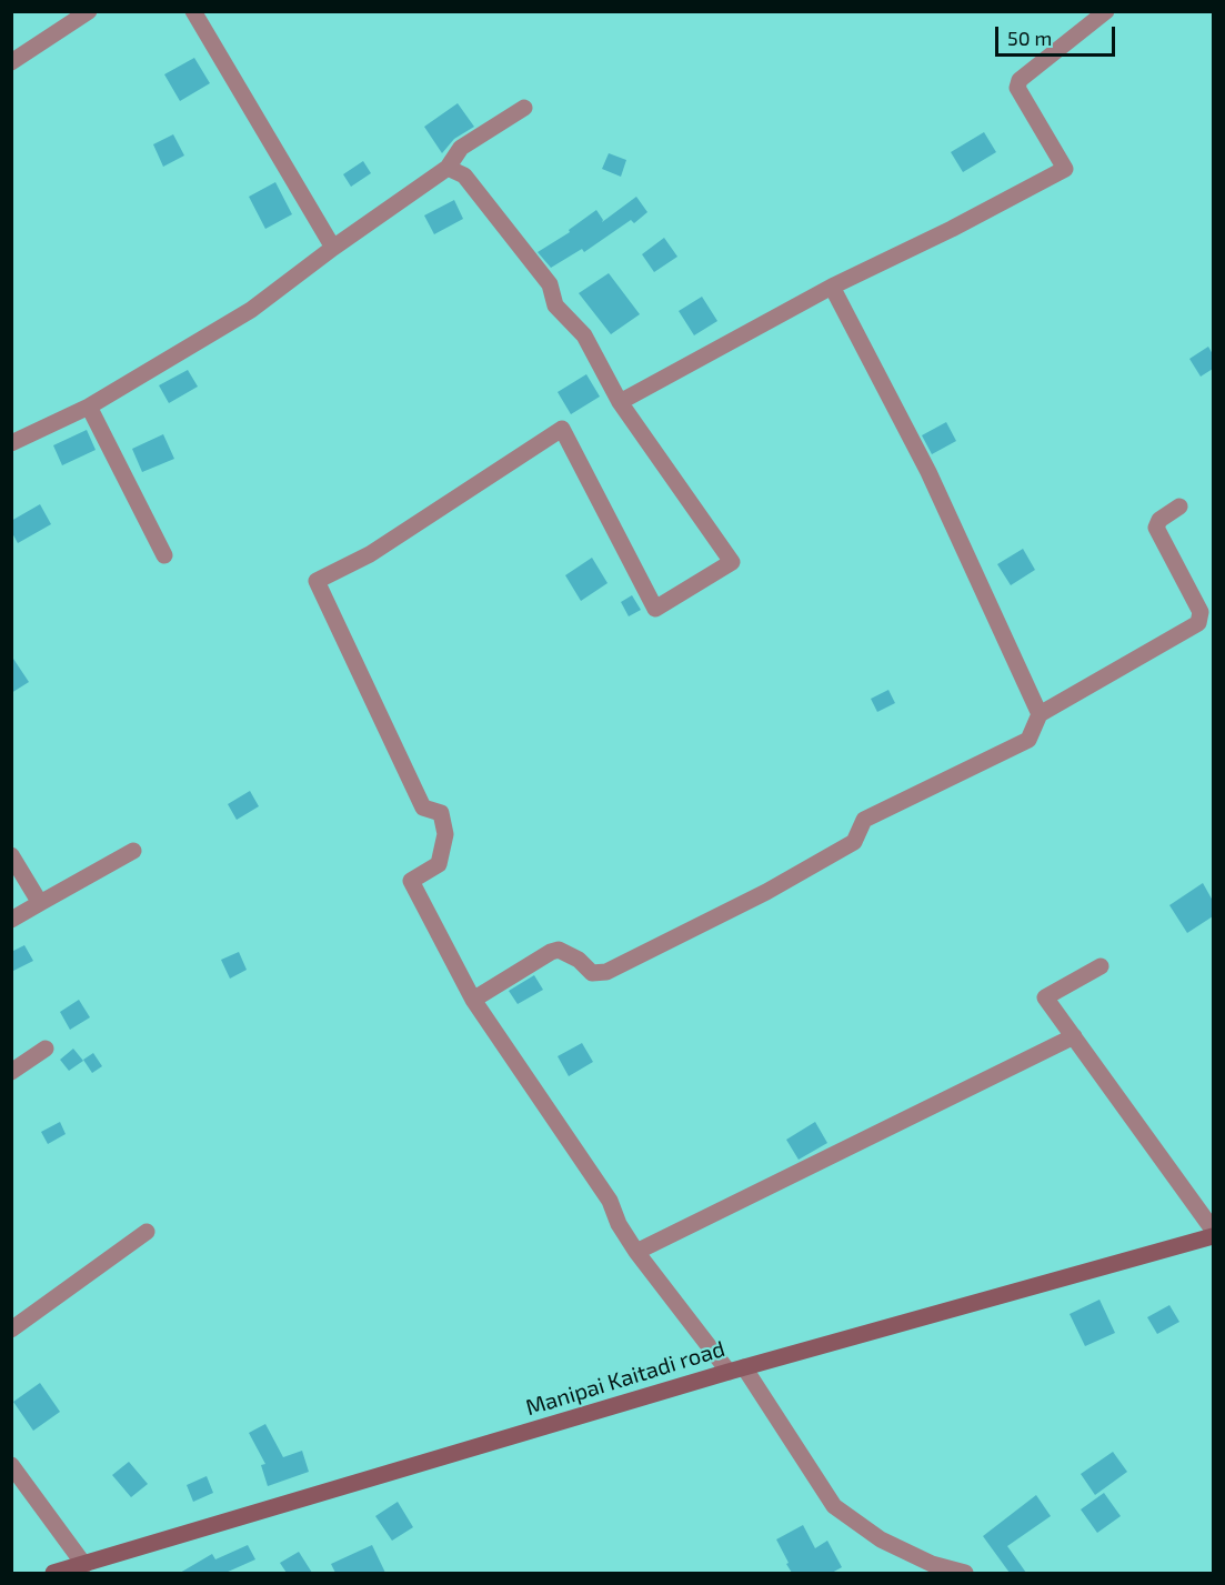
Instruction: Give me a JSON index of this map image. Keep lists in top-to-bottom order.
{
  "streets": {
    "main road": ["Manipai Kaitadi road"]
  },
  "scale_bar": "50 m"
}
